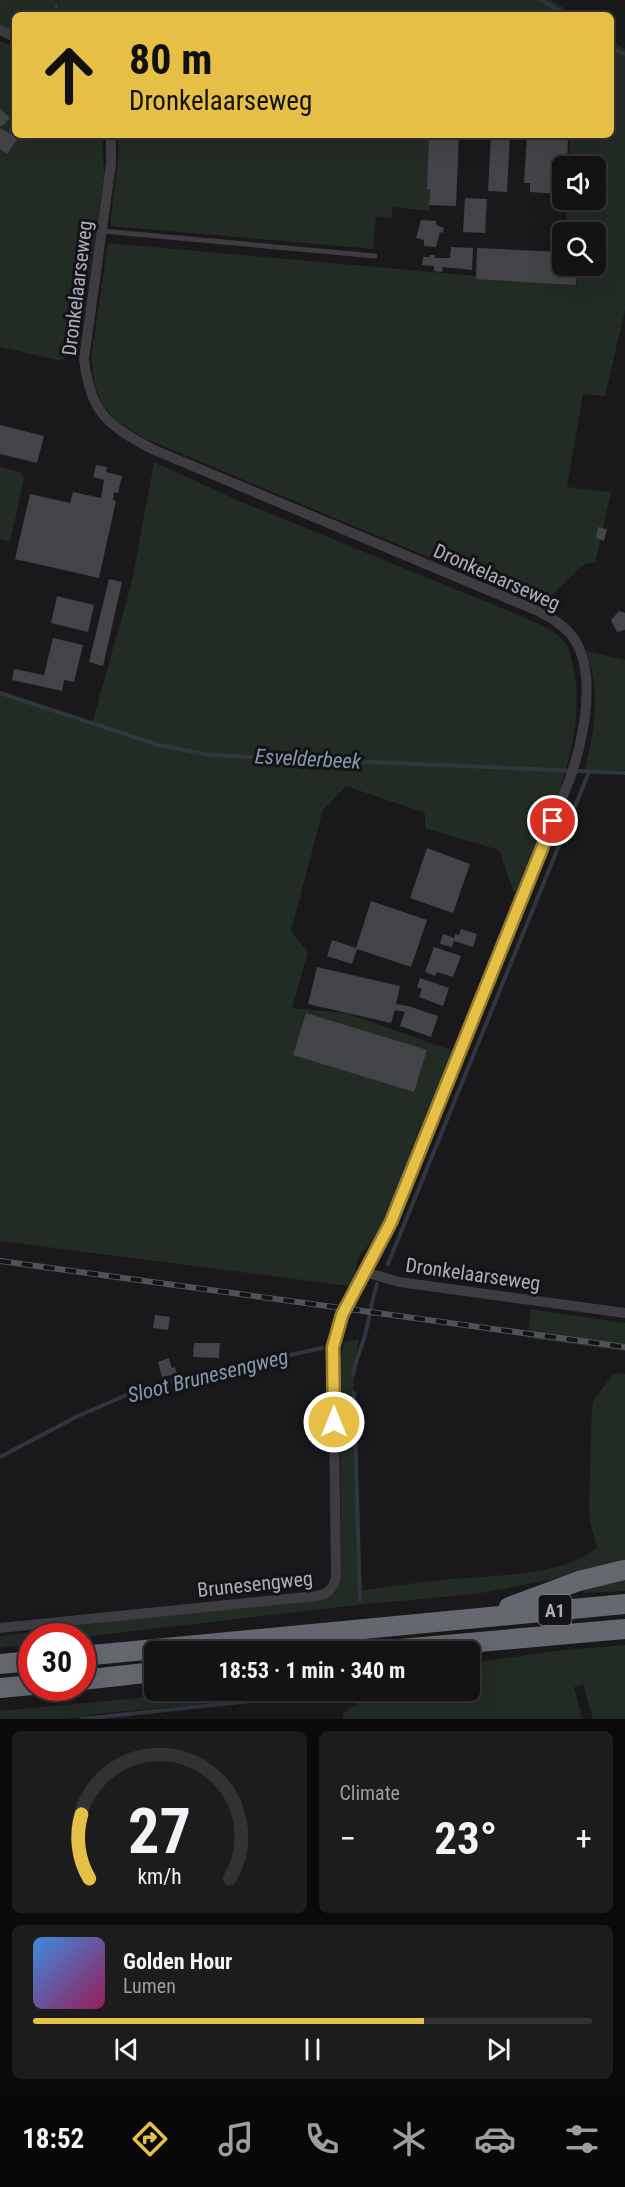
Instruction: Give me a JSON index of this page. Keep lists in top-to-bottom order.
{
  "streets": {
    "highway": ["A1"],
    "street": ["Dronkelaarseweg", "Brunesengweg"]
  },
  "crossings": [
    ["Dronkelaarseweg", "Brunesengweg"]
  ],
  "water": ["Esvelderbeek", "Sloot Brunesengweg"],
  "page": {
    "turn": ["80 m", "Dronkelaarseweg"],
    "limit": "30",
    "trip": "18:53 · 1 min · 340 m",
    "tile": "Climate",
    "heat": ["−", "23°", "+"],
    "song": ["Golden Hour", "Lumen"],
    "tabs": "18:52",
    "gauge": ["27", "km/h"]
  }
}
